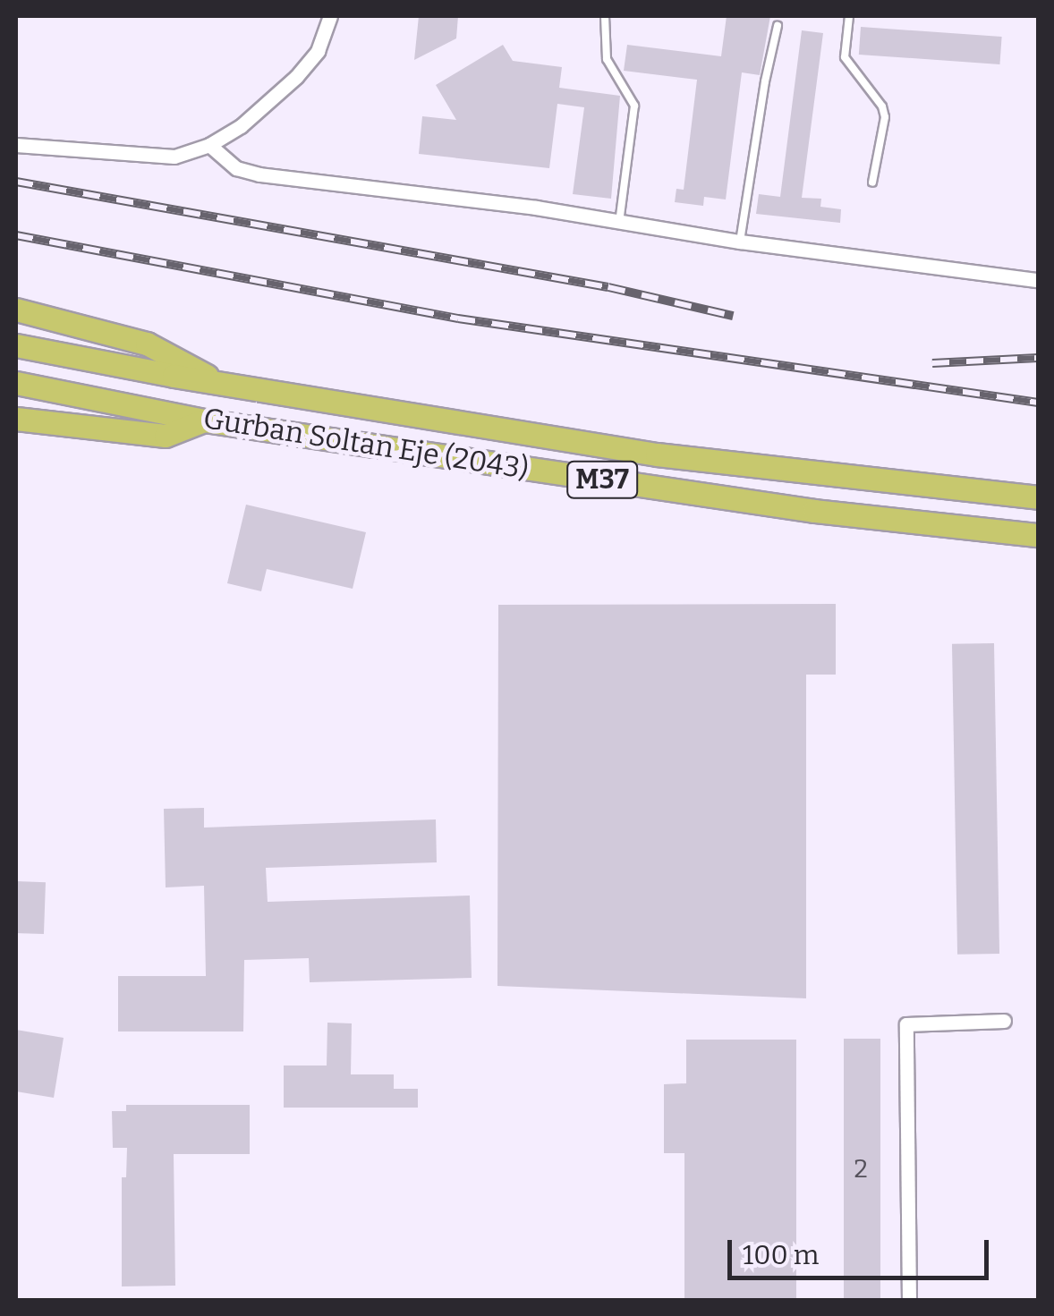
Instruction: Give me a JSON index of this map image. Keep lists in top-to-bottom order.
{
  "streets": {
    "highway": ["Gurban Soltan Eje (2043)", "M37"]
  },
  "house_numbers": ["2"],
  "scale_bar": "100 m"
}
